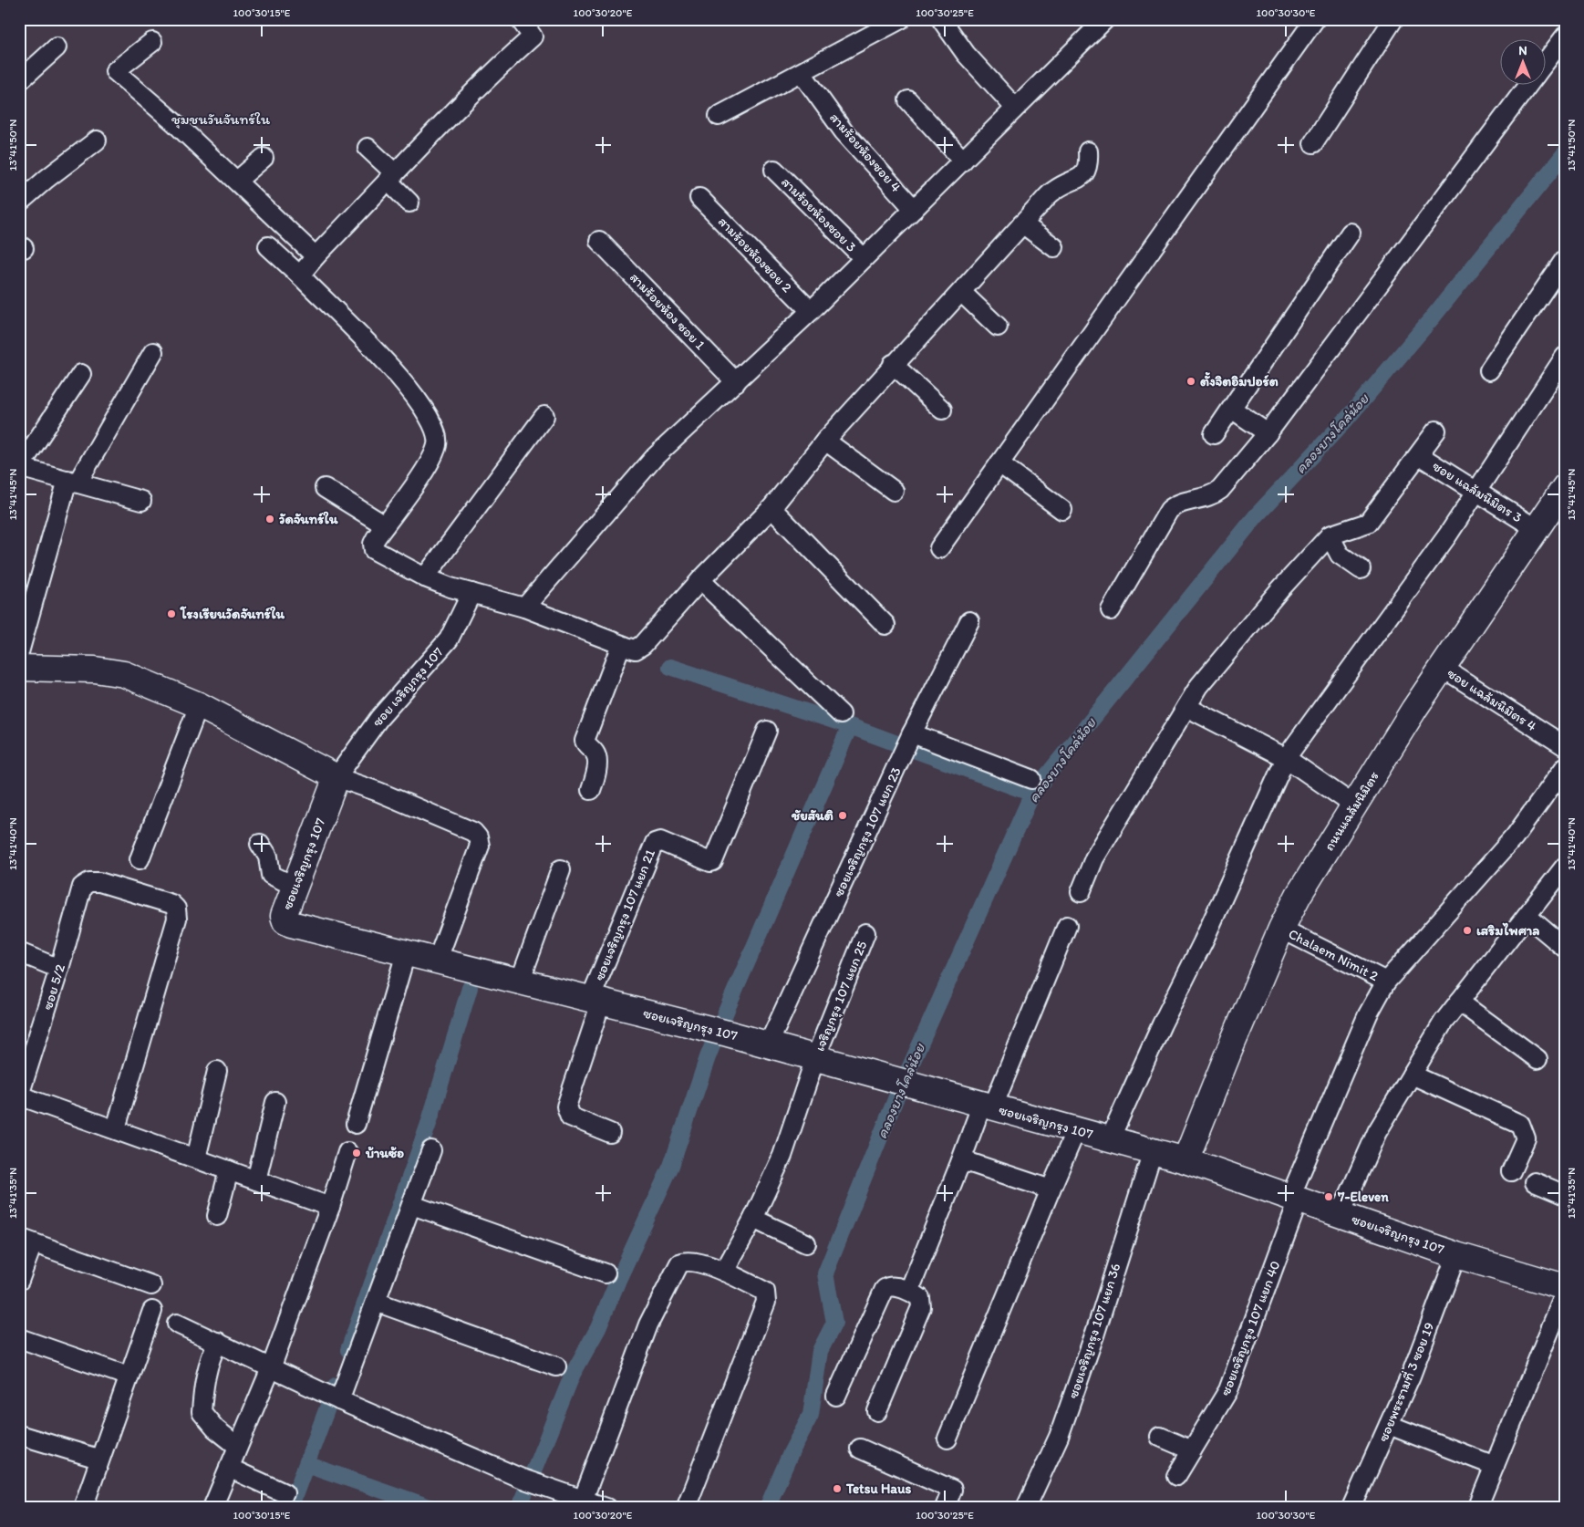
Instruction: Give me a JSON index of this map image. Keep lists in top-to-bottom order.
{
  "streets": {
    "street": [
      "สามร้อยห้องซอย 4",
      "สามร้อยห้องซอย 3",
      "สามร้อยห้องซอย 2",
      "สามร้อยห้อง ซอย 1",
      "ซอย แฉล้มนิมิตร 3",
      "ซอย เจริญกรุง 107",
      "ซอย แฉล้มนิมิตร 4",
      "ถนนแฉล้มนิมิตร",
      "ซอยเจริญกรุง 107 แยก 23",
      "ซอยเจริญกรุง 107",
      "ซอยเจริญกรุง 107 แยก 21",
      "Chalaem Nimit 2",
      "ซอย 5/2",
      "เจริญกรุง 107 แยก 25",
      "ซอยเจริญกรุง 107 แยก 40",
      "ซอยเจริญกรุง 107 แยก 36",
      "ซอยพระรามที่ 3 ซอย 19"
    ]
  },
  "crossings": [
    ["ซอย แฉล้มนิมิตร 3", "ถนนแฉล้มนิมิตร"],
    ["ซอย เจริญกรุง 107", "ซอยเจริญกรุง 107"],
    ["ซอย แฉล้มนิมิตร 4", "ถนนแฉล้มนิมิตร"],
    ["ถนนแฉล้มนิมิตร", "ซอยเจริญกรุง 107"],
    ["ถนนแฉล้มนิมิตร", "Chalaem Nimit 2"],
    ["ซอยเจริญกรุง 107 แยก 23", "ซอยเจริญกรุง 107"],
    ["ซอยเจริญกรุง 107", "ซอยเจริญกรุง 107 แยก 21"],
    ["ซอยเจริญกรุง 107", "เจริญกรุง 107 แยก 25"],
    ["ซอยเจริญกรุง 107", "ซอยเจริญกรุง 107 แยก 40"],
    ["ซอยเจริญกรุง 107", "ซอยเจริญกรุง 107 แยก 36"],
    ["ซอยเจริญกรุง 107", "ซอยพระรามที่ 3 ซอย 19"],
    ["Chalaem Nimit 2", "ซอยเจริญกรุง 107 แยก 40"]
  ],
  "districts": ["ชุมชนวันจันทร์ใน"],
  "water": ["คลองบางโคล่น้อย"],
  "places": [
    "ตั้งจิตอิมปอร์ต",
    "วัดจันทร์ใน",
    "โรงเรียนวัดจันทร์ใน",
    "ชัยสันติ",
    "เสริมไพศาล",
    "บ้านซ้อ",
    "7-Eleven",
    "Tetsu Haus"
  ],
  "north": "top",
  "coordinates": [
    "100°30'15\"E",
    "100°30'20\"E",
    "100°30'25\"E",
    "100°30'30\"E",
    "13°41'50\"N",
    "13°41'45\"N",
    "13°41'40\"N",
    "13°41'35\"N"
  ]
}
